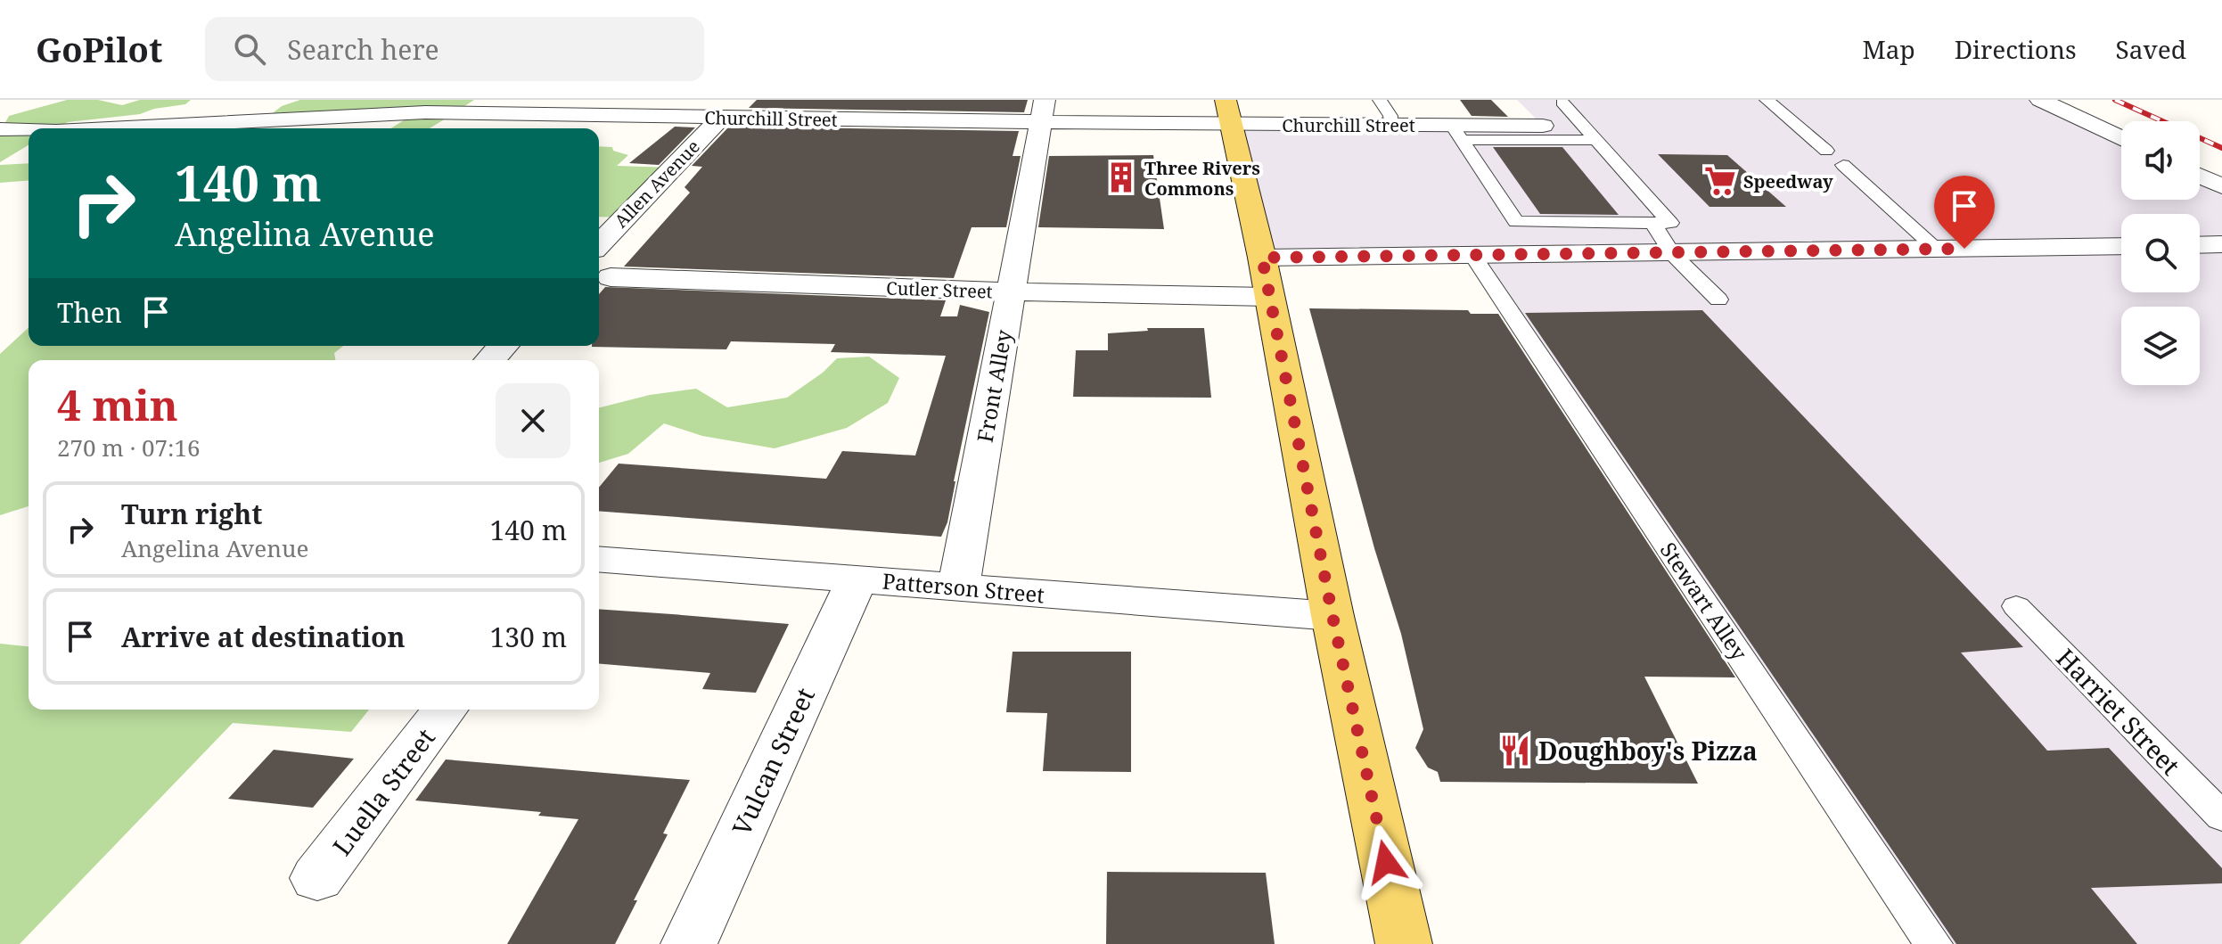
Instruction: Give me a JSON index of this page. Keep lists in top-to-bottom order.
{
  "streets": {
    "street": [
      "Churchill Street",
      "Allen Avenue",
      "Cutler Street",
      "Front Alley",
      "Patterson Street",
      "Vulcan Street",
      "Luella Street"
    ],
    "lane": ["Stewart Alley", "Harriet Street"]
  },
  "crossings": [
    ["Churchill Street", "Allen Avenue"],
    ["Churchill Street", "Front Alley"],
    ["Cutler Street", "Front Alley"],
    ["Front Alley", "Patterson Street"],
    ["Patterson Street", "Vulcan Street"]
  ],
  "places": {
    "building": ["Three Rivers Commons"],
    "supermarket": ["Speedway"],
    "restaurant": ["Doughboy's Pizza"]
  },
  "page": {
    "header": "GoPilot",
    "search": "Search here",
    "nav": ["Map", "Directions", "Saved"],
    "turn": ["140 m", "Angelina Avenue"],
    "then": "Then",
    "heading": ["4 min", "270 m · 07:16"],
    "list": [
      {
        "name": "Turn right",
        "note": "Angelina Avenue",
        "value": "140 m"
      },
      {
        "name": "Arrive at destination",
        "value": "130 m"
      }
    ]
  }
}
